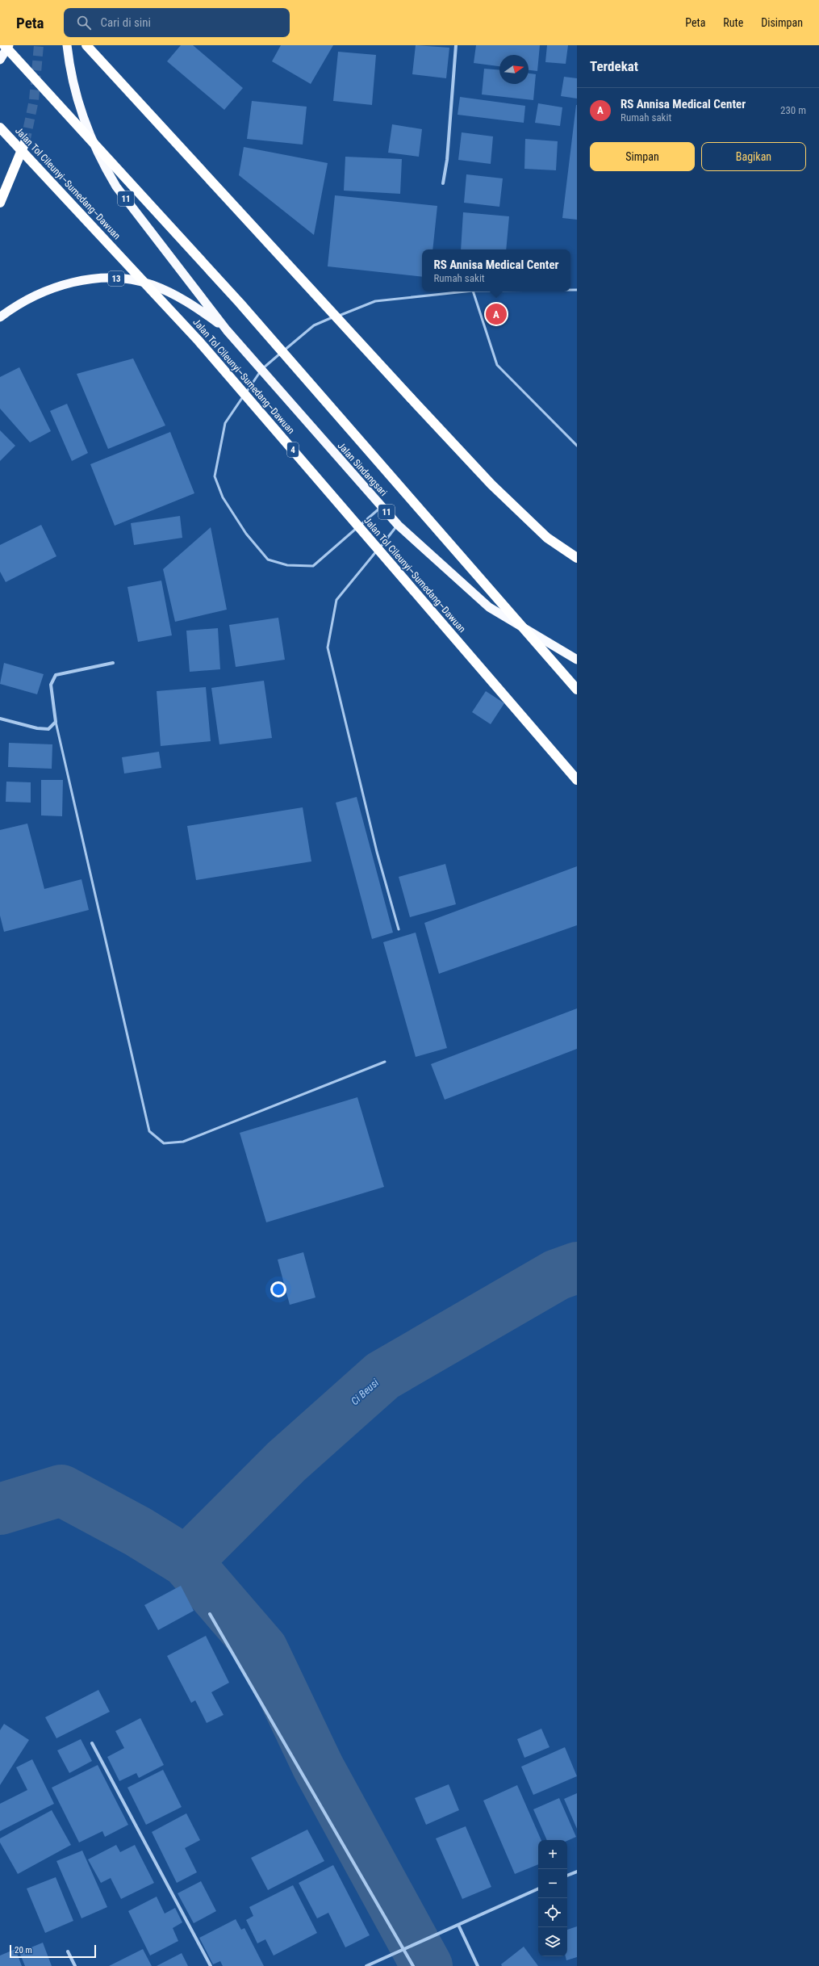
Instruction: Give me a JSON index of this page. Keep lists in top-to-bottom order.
{
  "streets": {
    "highway": [
      "Jalan Tol Cileunyi–Sumedang–Dawuan",
      "11",
      "13",
      "4",
      "Jalan Sindangsari"
    ]
  },
  "crossings": [
    ["11", "13"],
    ["11", "Jalan Sindangsari"],
    ["13", "Jalan Sindangsari"]
  ],
  "water": ["Ci Beusi"],
  "scale_bar": "20 m",
  "north": "right",
  "page": {
    "header": "Peta",
    "search": "Cari di sini",
    "nav": ["Peta", "Rute", "Disimpan"],
    "heading": "Terdekat",
    "list": [
      {
        "mark": "A",
        "name": "RS Annisa Medical Center",
        "note": "Rumah sakit",
        "value": "230 m"
      }
    ],
    "buttons": ["Simpan", "Bagikan"],
    "popup": ["RS Annisa Medical Center", "Rumah sakit"],
    "pins": "A",
    "map_buttons": ["+", "−"],
    "scale": "20 m"
  }
}
